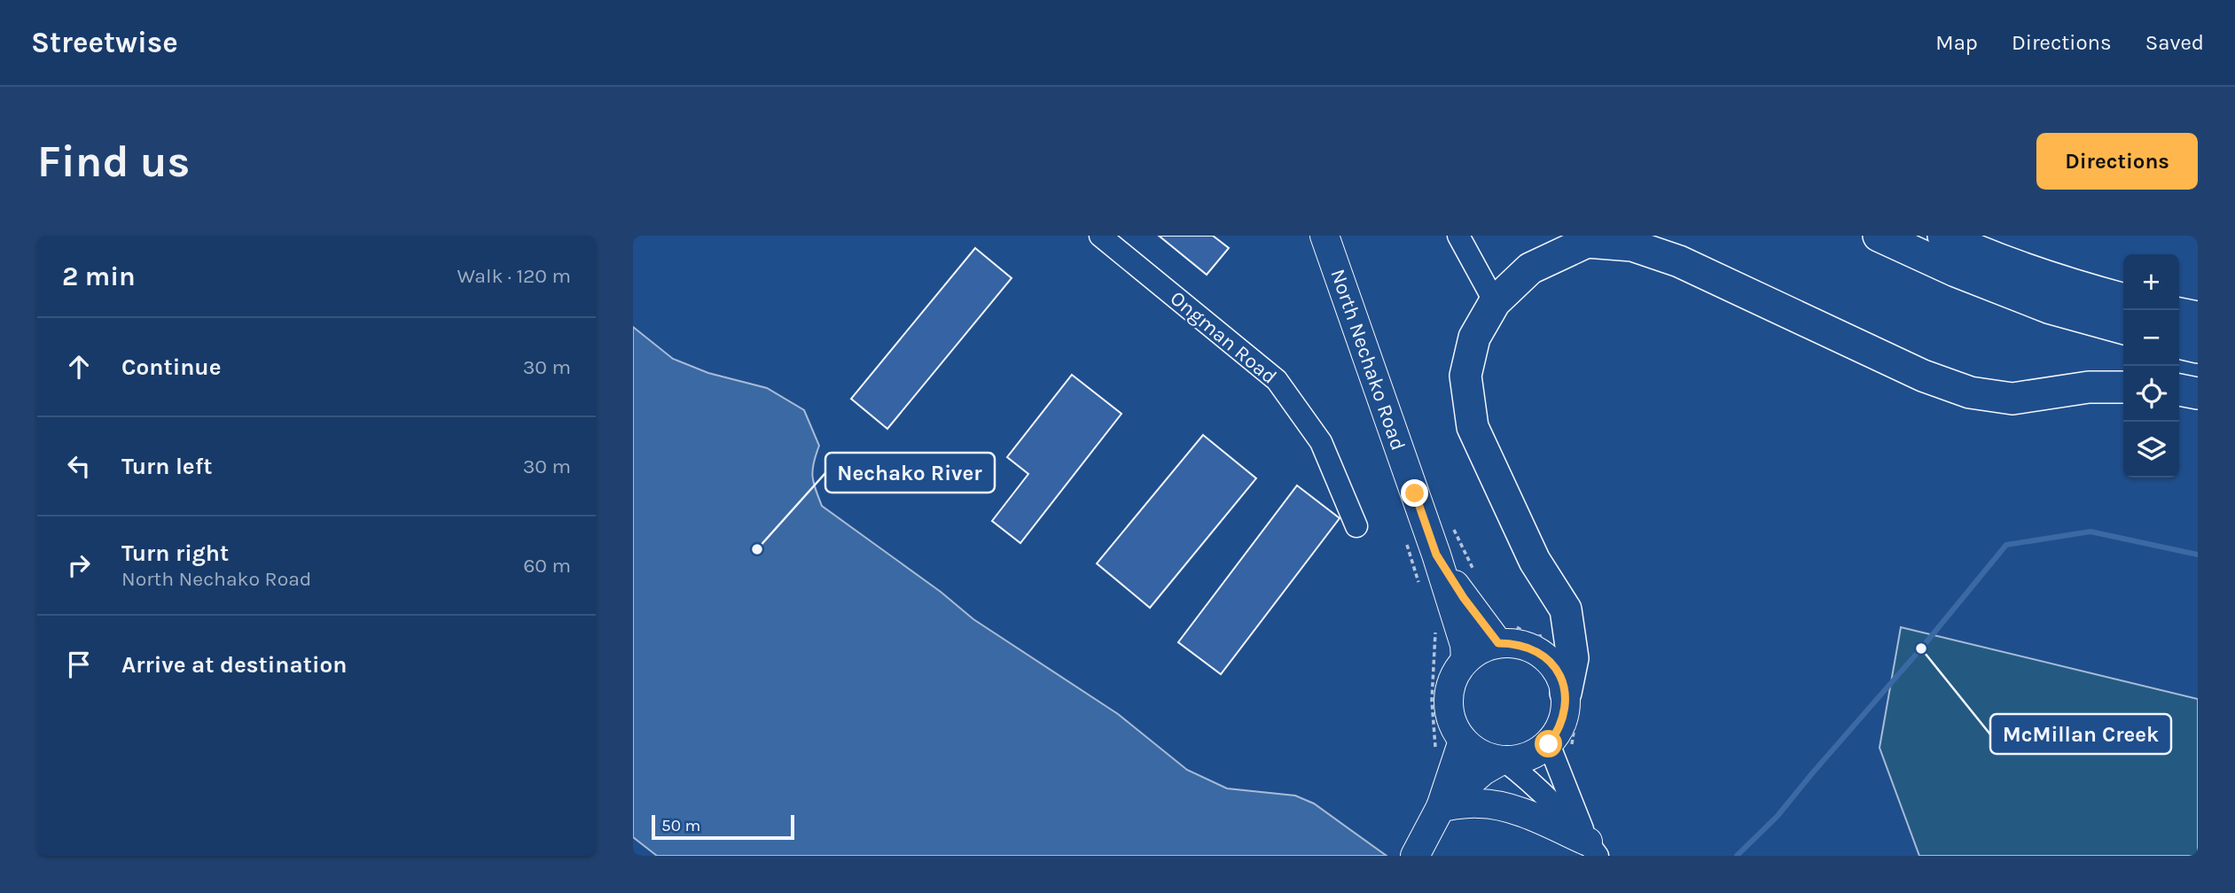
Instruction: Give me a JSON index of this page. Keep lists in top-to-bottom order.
{
  "streets": {
    "main road": ["North Nechako Road"],
    "street": ["Ongman Road"]
  },
  "places": ["Nechako River", "McMillan Creek"],
  "scale_bar": "50 m",
  "page": {
    "header": "Streetwise",
    "nav": ["Map", "Directions", "Saved"],
    "buttons": "Directions",
    "title": "Find us",
    "heading": ["2 min", "Walk · 120 m"],
    "map_buttons": ["+", "−"],
    "list": [
      ["Continue", "30 m"],
      ["Turn left", "30 m"],
      ["Turn right", "North Nechako Road", "60 m"],
      "Arrive at destination"
    ],
    "scale": "50 m"
  }
}
